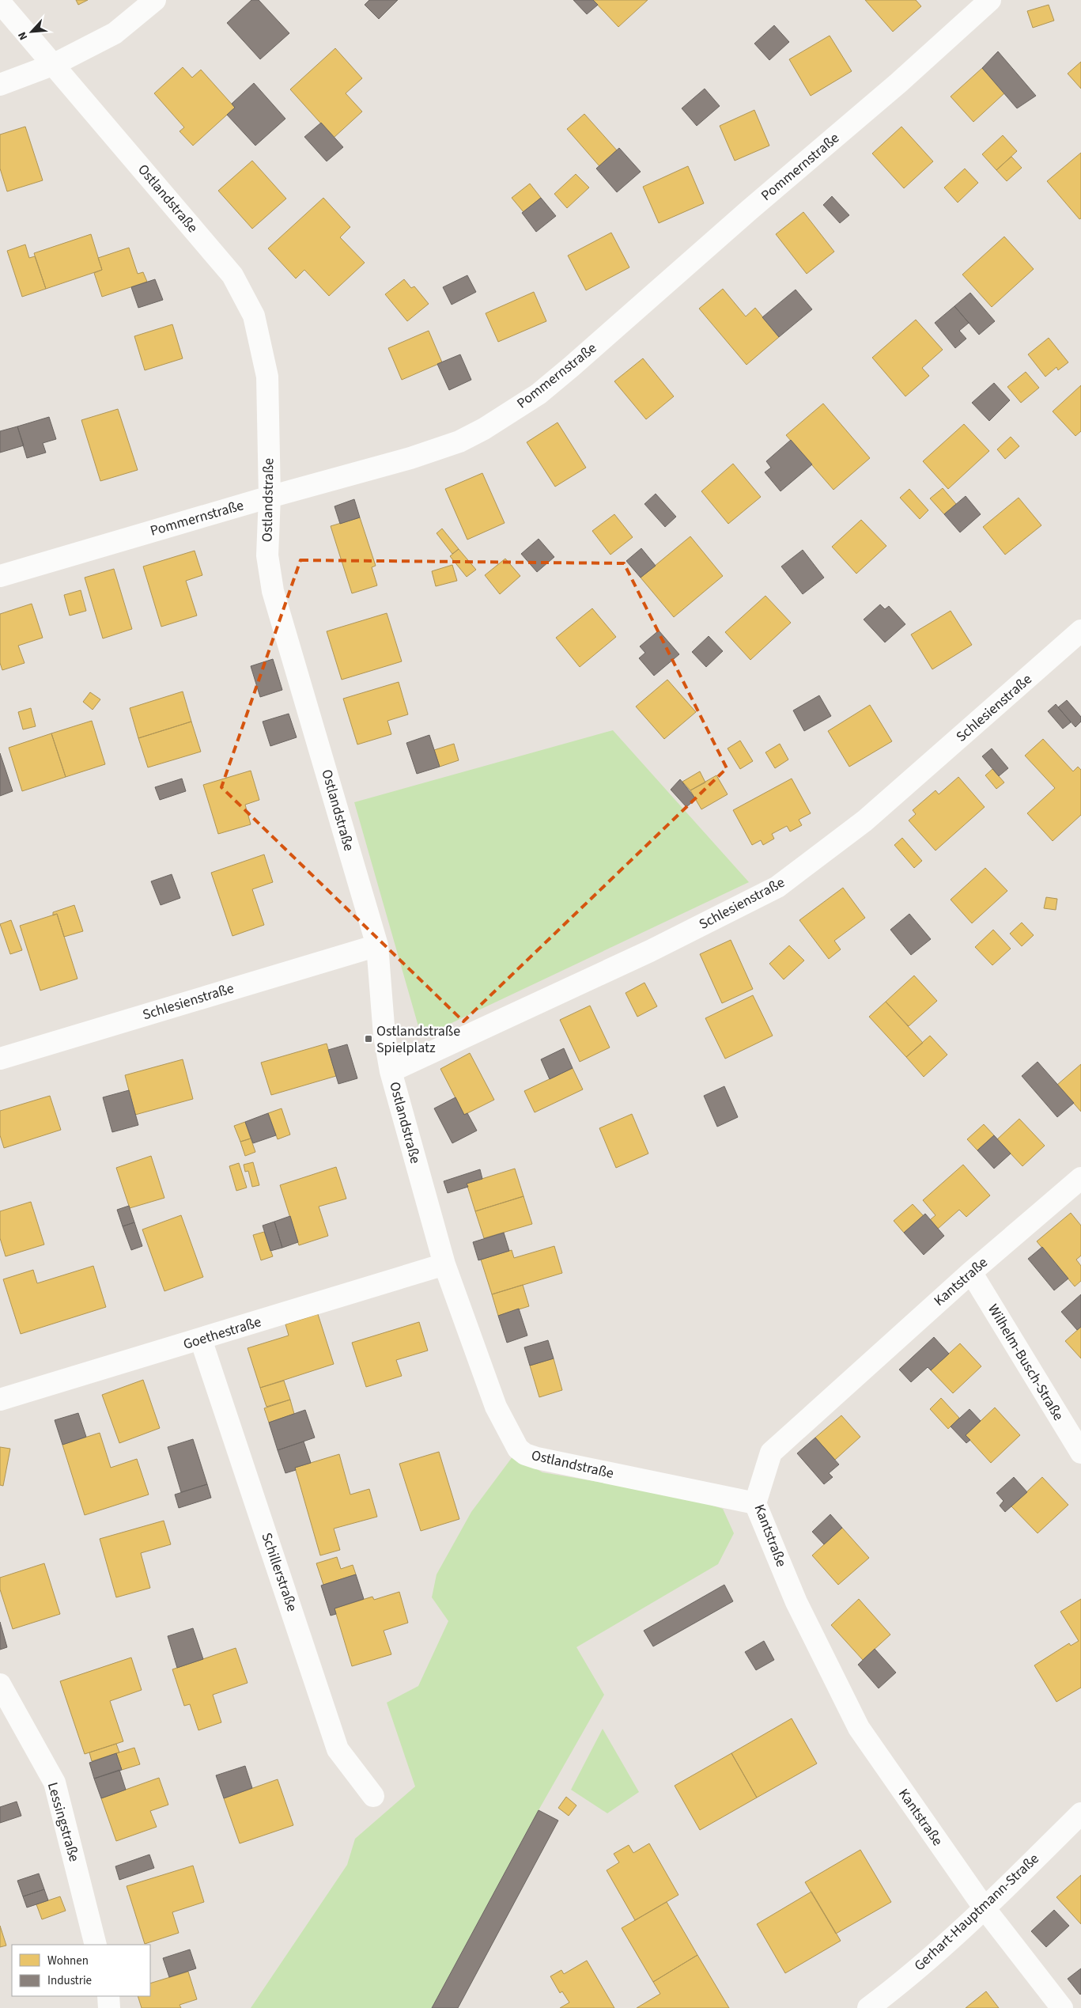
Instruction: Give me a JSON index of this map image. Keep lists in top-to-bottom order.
{
  "streets": {
    "street": [
      "Pommernstraße",
      "Ostlandstraße",
      "Schlesienstraße",
      "Kantstraße",
      "Goethestraße",
      "Wilhelm-Busch-Straße",
      "Schillerstraße",
      "Lessingstraße",
      "Gerhart-Hauptmann-Straße"
    ]
  },
  "crossings": [
    ["Pommernstraße", "Ostlandstraße"],
    ["Ostlandstraße", "Schlesienstraße"],
    ["Ostlandstraße", "Kantstraße"],
    ["Ostlandstraße", "Goethestraße"],
    ["Kantstraße", "Wilhelm-Busch-Straße"],
    ["Kantstraße", "Gerhart-Hauptmann-Straße"],
    ["Goethestraße", "Schillerstraße"]
  ],
  "places": {
    "transit": ["Ostlandstraße Spielplatz"]
  },
  "legend": ["Wohnen", "Industrie"],
  "north": "bottom left"
}
